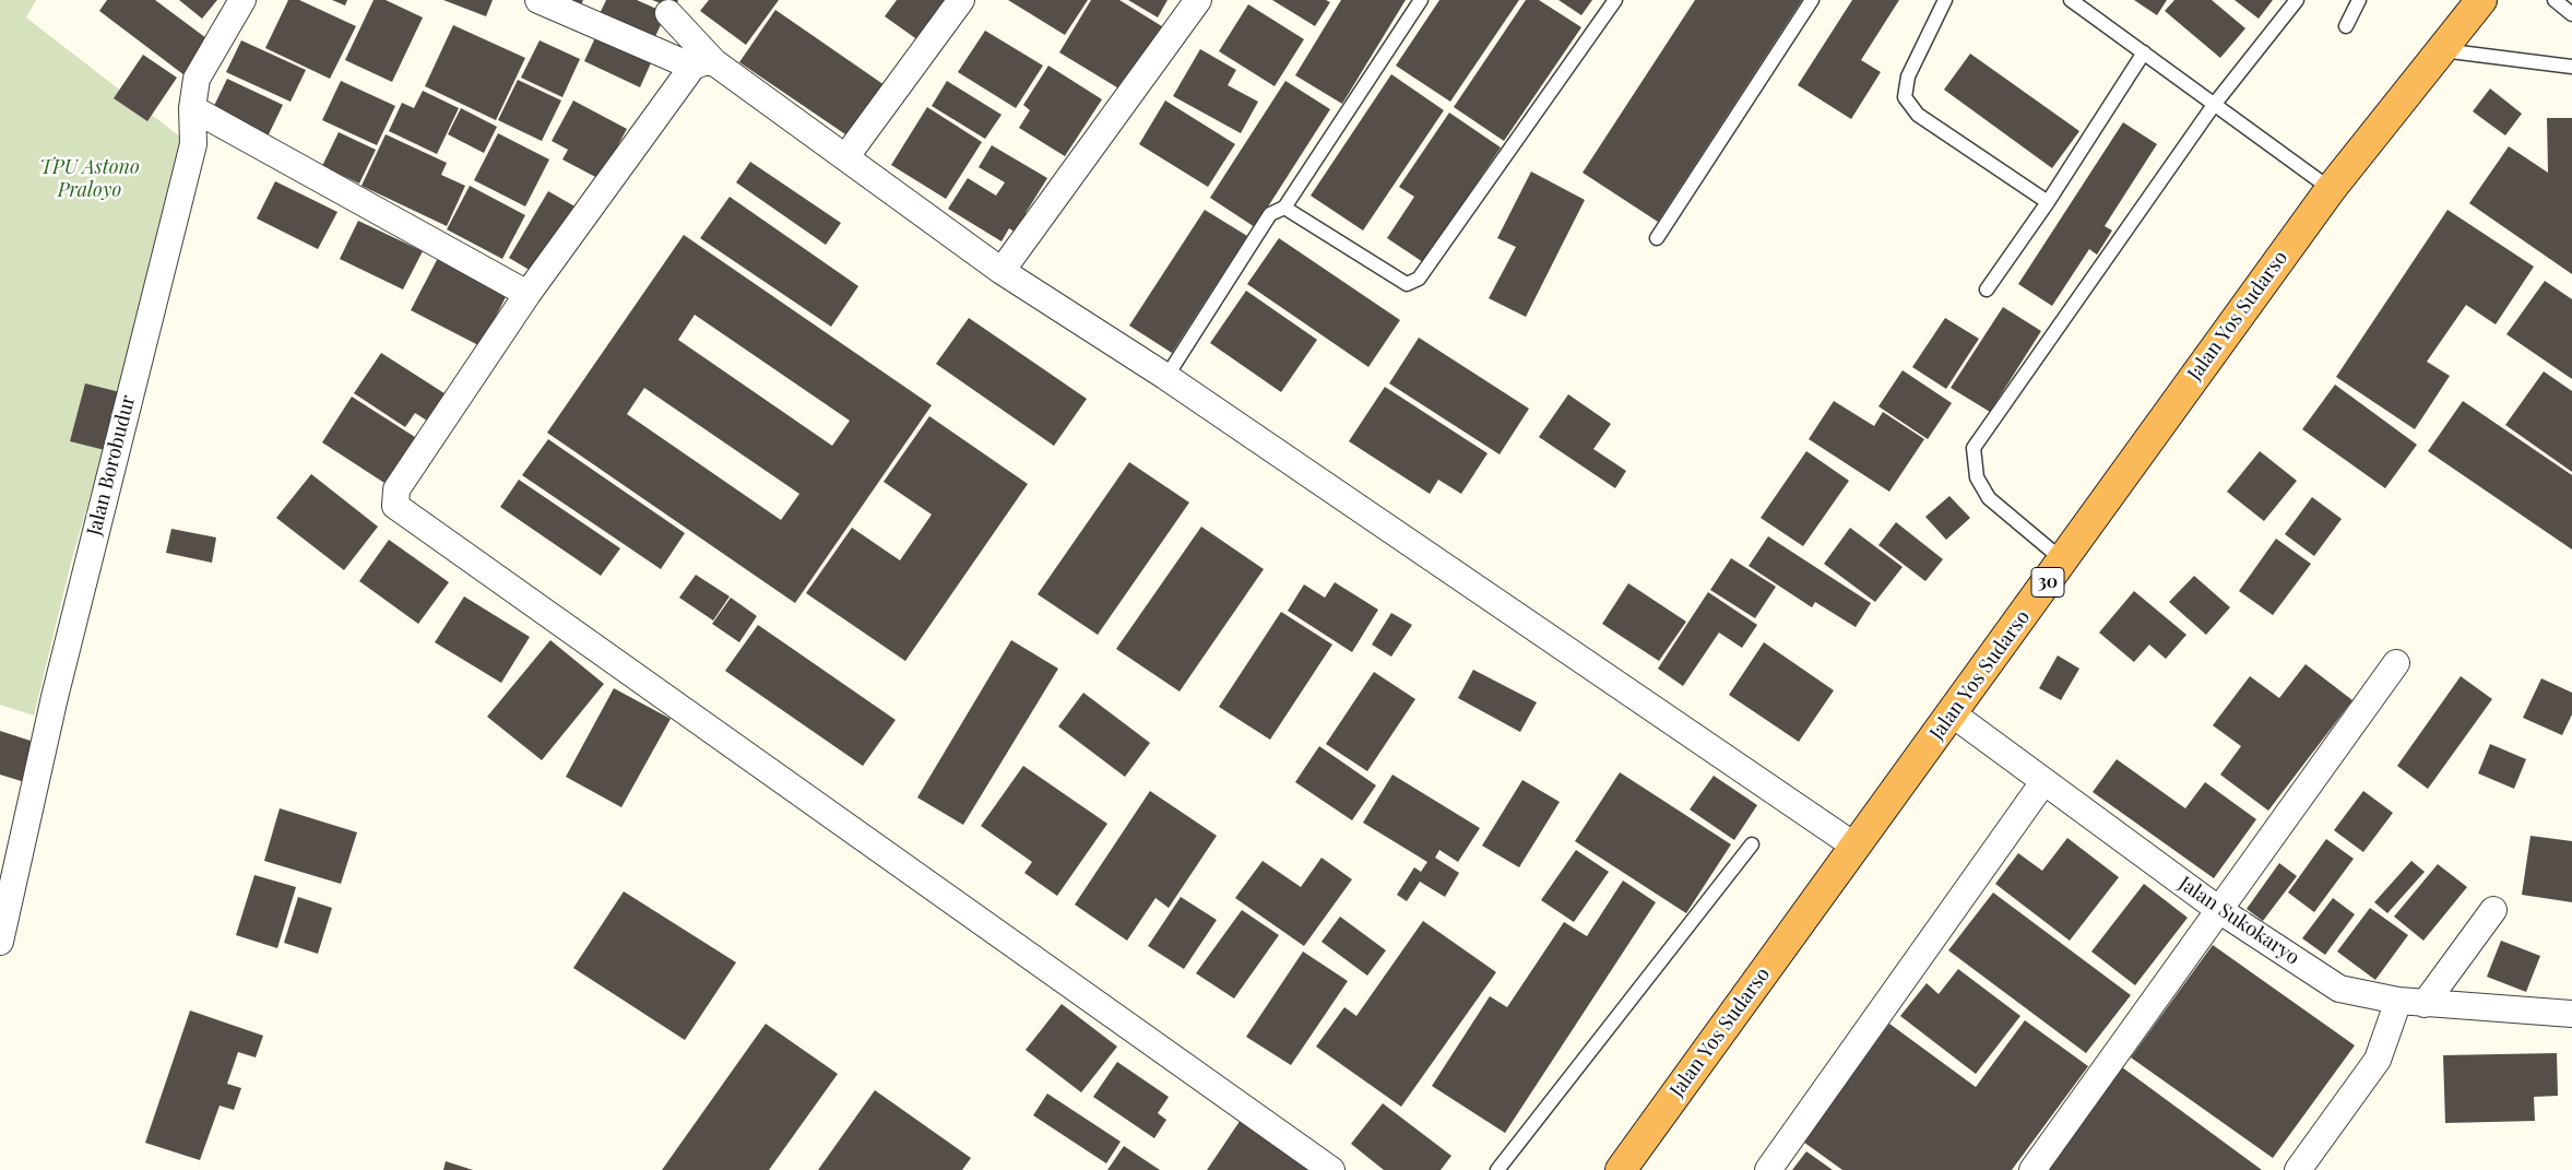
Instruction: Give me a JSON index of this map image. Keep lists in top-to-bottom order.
{
  "streets": {
    "highway": ["Jalan Yos Sudarso", "30"],
    "street": ["Jalan Borobudur", "Jalan Sukokaryo"]
  },
  "crossings": [
    ["Jalan Yos Sudarso", "Jalan Sukokaryo"]
  ],
  "parks": ["TPU Astono Praloyo"]
}
